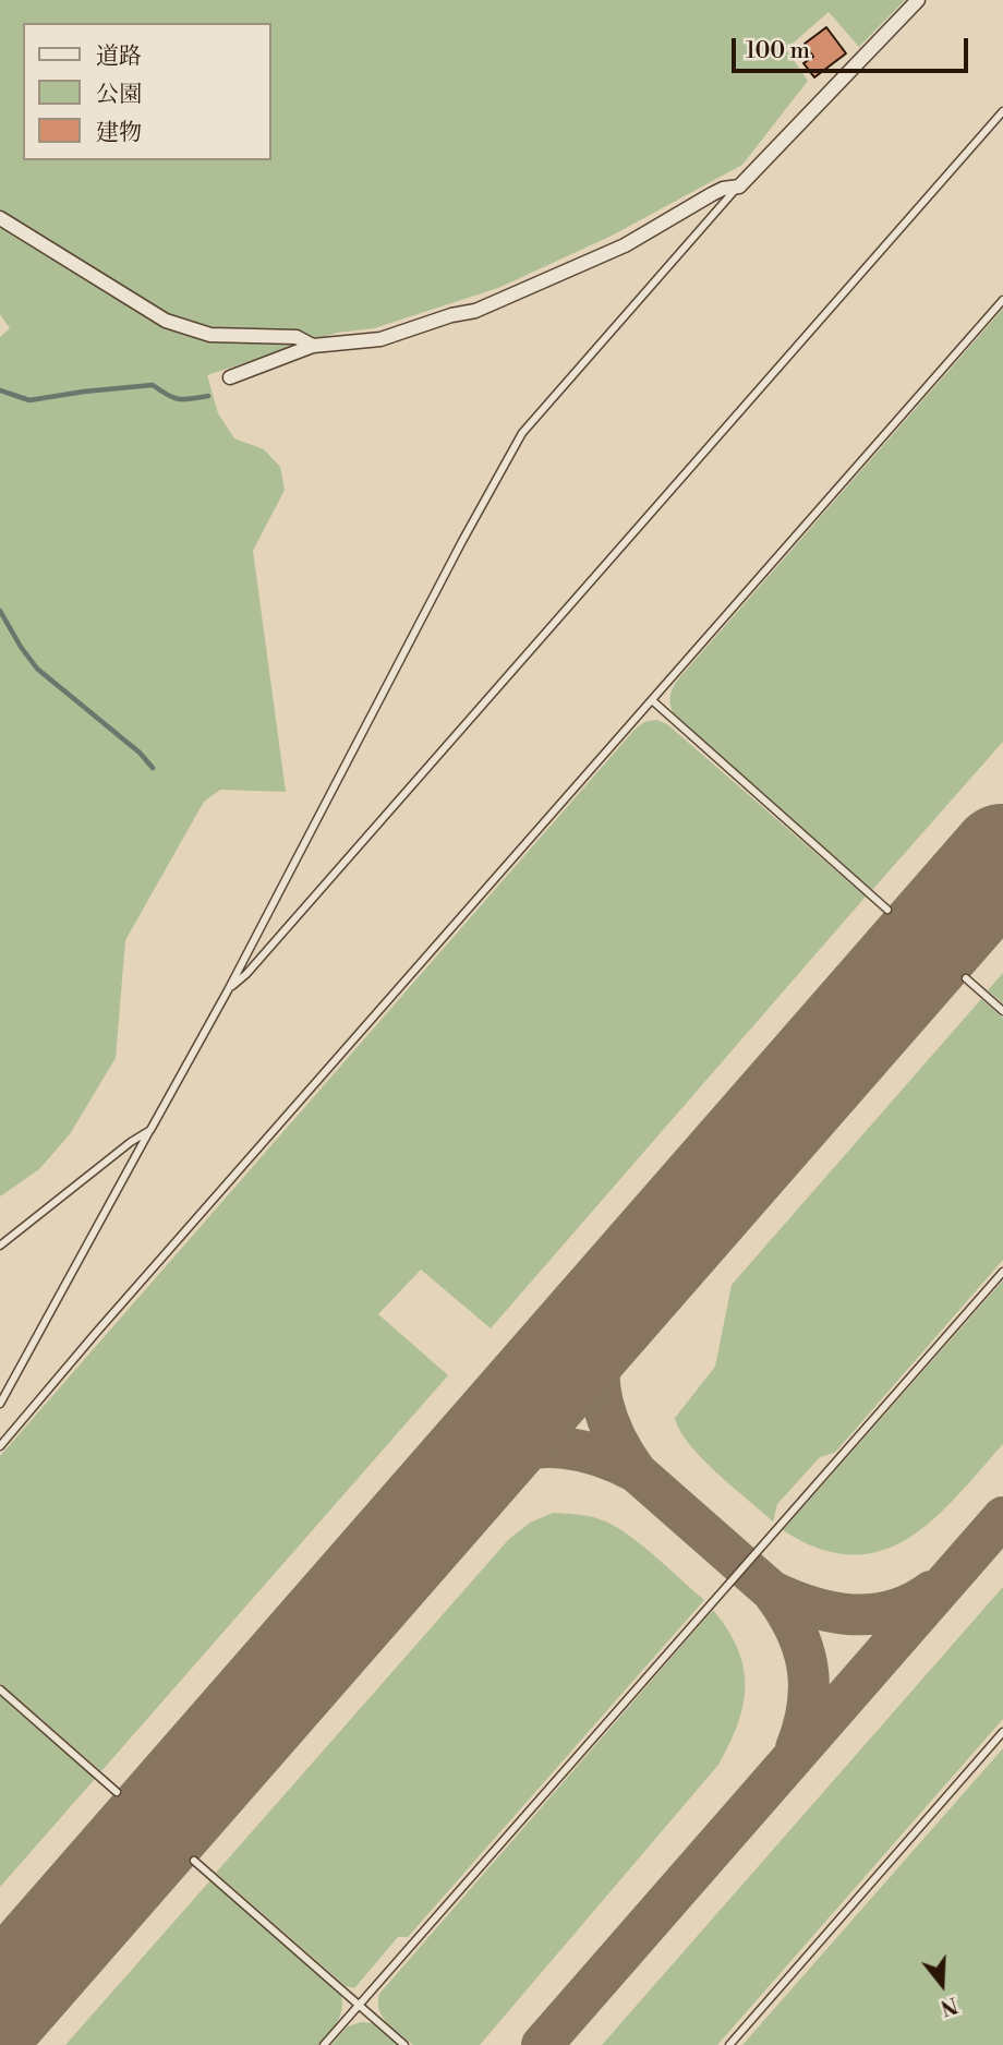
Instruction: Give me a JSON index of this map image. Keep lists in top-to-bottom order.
{
  "legend": ["道路", "公園", "建物"],
  "scale_bar": "100 m",
  "north": "bottom"
}
